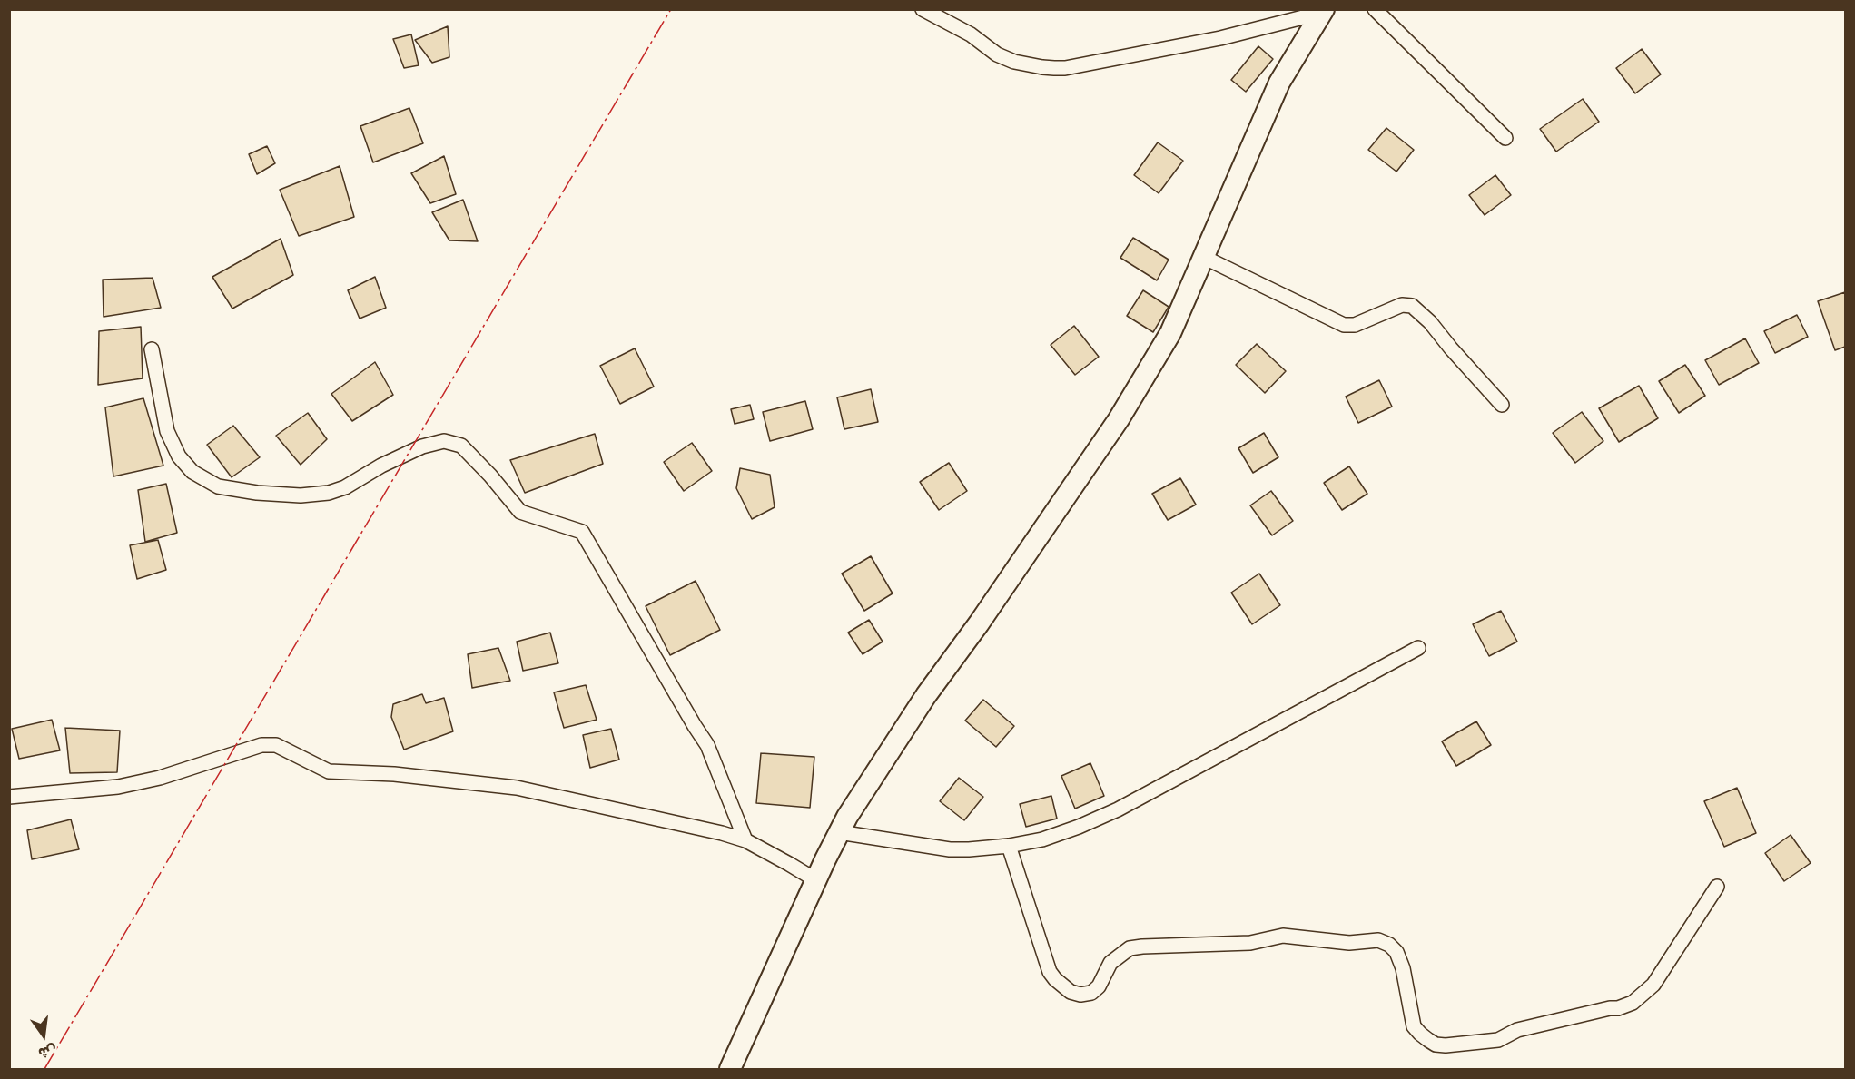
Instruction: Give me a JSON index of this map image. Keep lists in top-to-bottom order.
{
  "north": "bottom"
}
